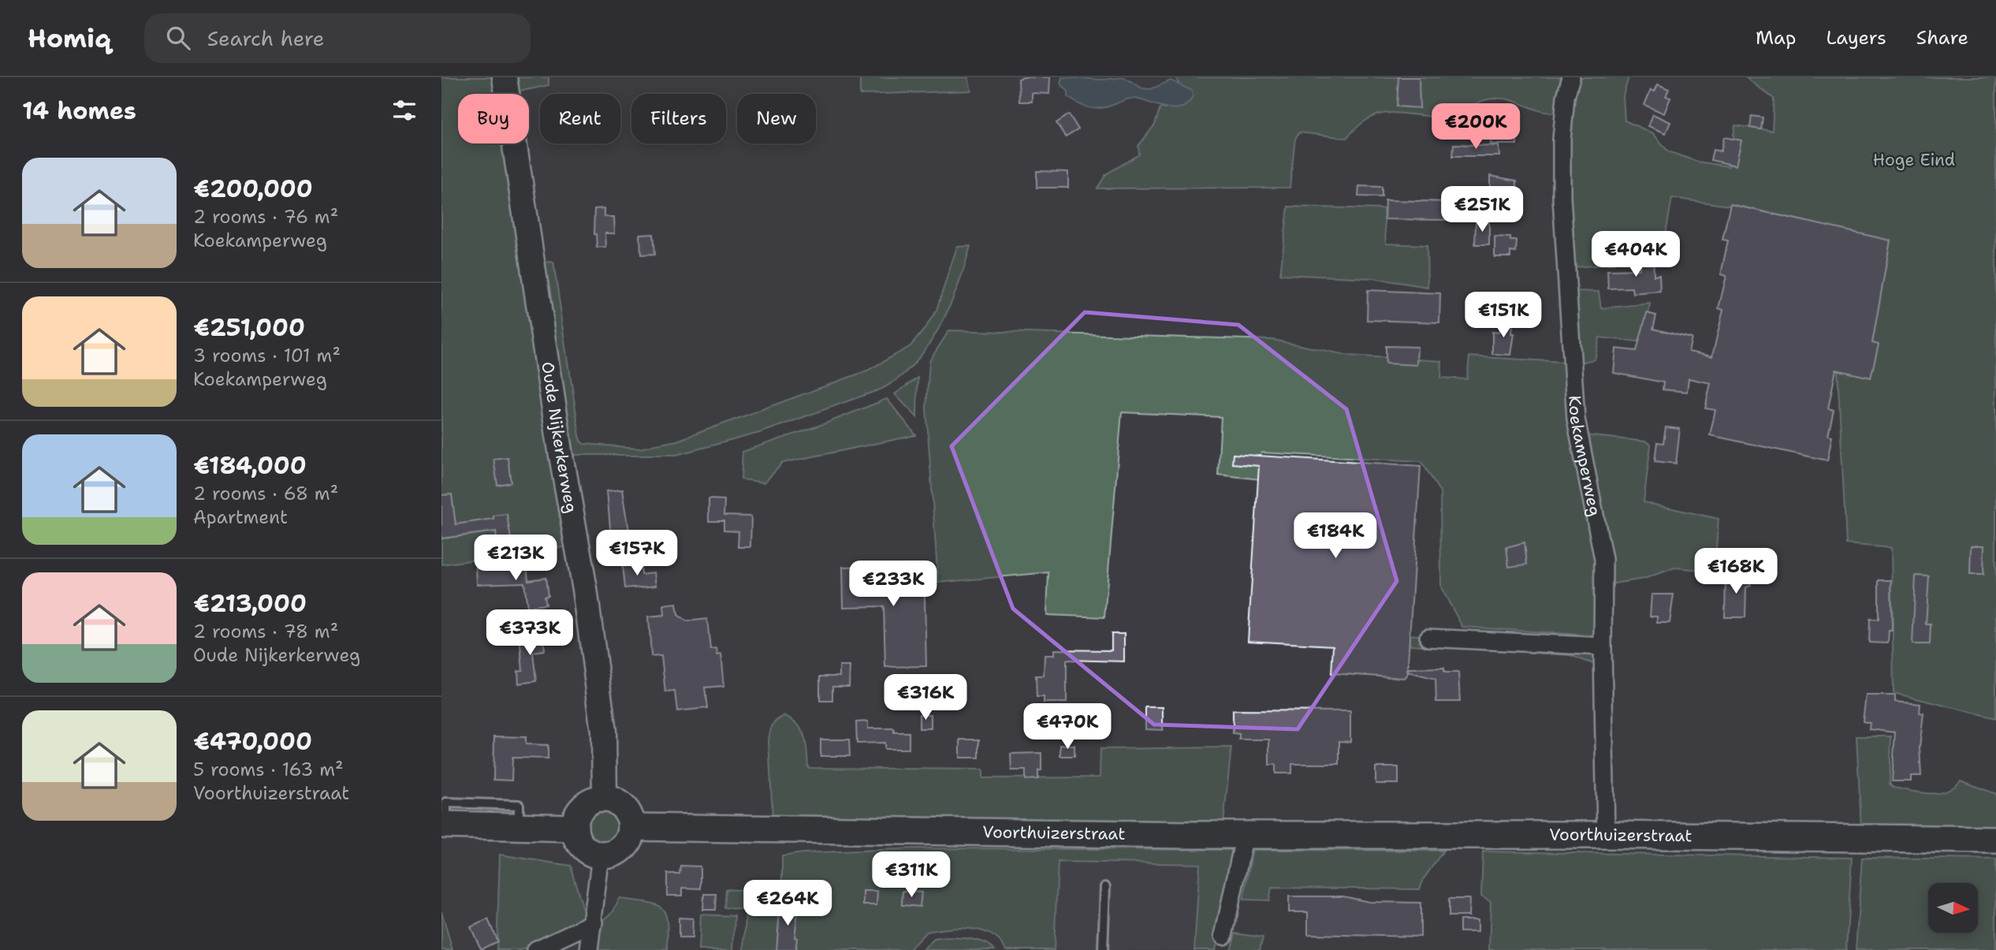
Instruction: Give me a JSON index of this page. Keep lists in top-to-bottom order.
{
  "streets": {
    "main road": ["Voorthuizerstraat"],
    "street": ["Oude Nijkerkerweg", "Koekamperweg"]
  },
  "crossings": [
    ["Oude Nijkerkerweg", "Voorthuizerstraat"],
    ["Koekamperweg", "Voorthuizerstraat"]
  ],
  "parks": ["Hoge Eind"],
  "north": "right",
  "page": {
    "header": "Homiq",
    "search": "Search here",
    "nav": ["Map", "Layers", "Share"],
    "heading": "14 homes",
    "chip": [
      "Buy",
      "Rent",
      "Filters",
      "New"
    ],
    "price": [
      "€200K",
      "€251K",
      "€404K",
      "€151K",
      "€184K",
      "€157K",
      "€213K",
      "€168K",
      "€233K",
      "€373K",
      "€316K",
      "€470K",
      "€311K",
      "€264K"
    ],
    "list": [
      {
        "name": "€200,000",
        "note": "2 rooms · 76 m² · Koekamperweg"
      },
      {
        "name": "€251,000",
        "note": "3 rooms · 101 m² · Koekamperweg"
      },
      {
        "name": "€184,000",
        "note": "2 rooms · 68 m² · Apartment"
      },
      {
        "name": "€213,000",
        "note": "2 rooms · 78 m² · Oude Nijkerkerweg"
      },
      {
        "name": "€470,000",
        "note": "5 rooms · 163 m² · Voorthuizerstraat"
      }
    ]
  }
}
